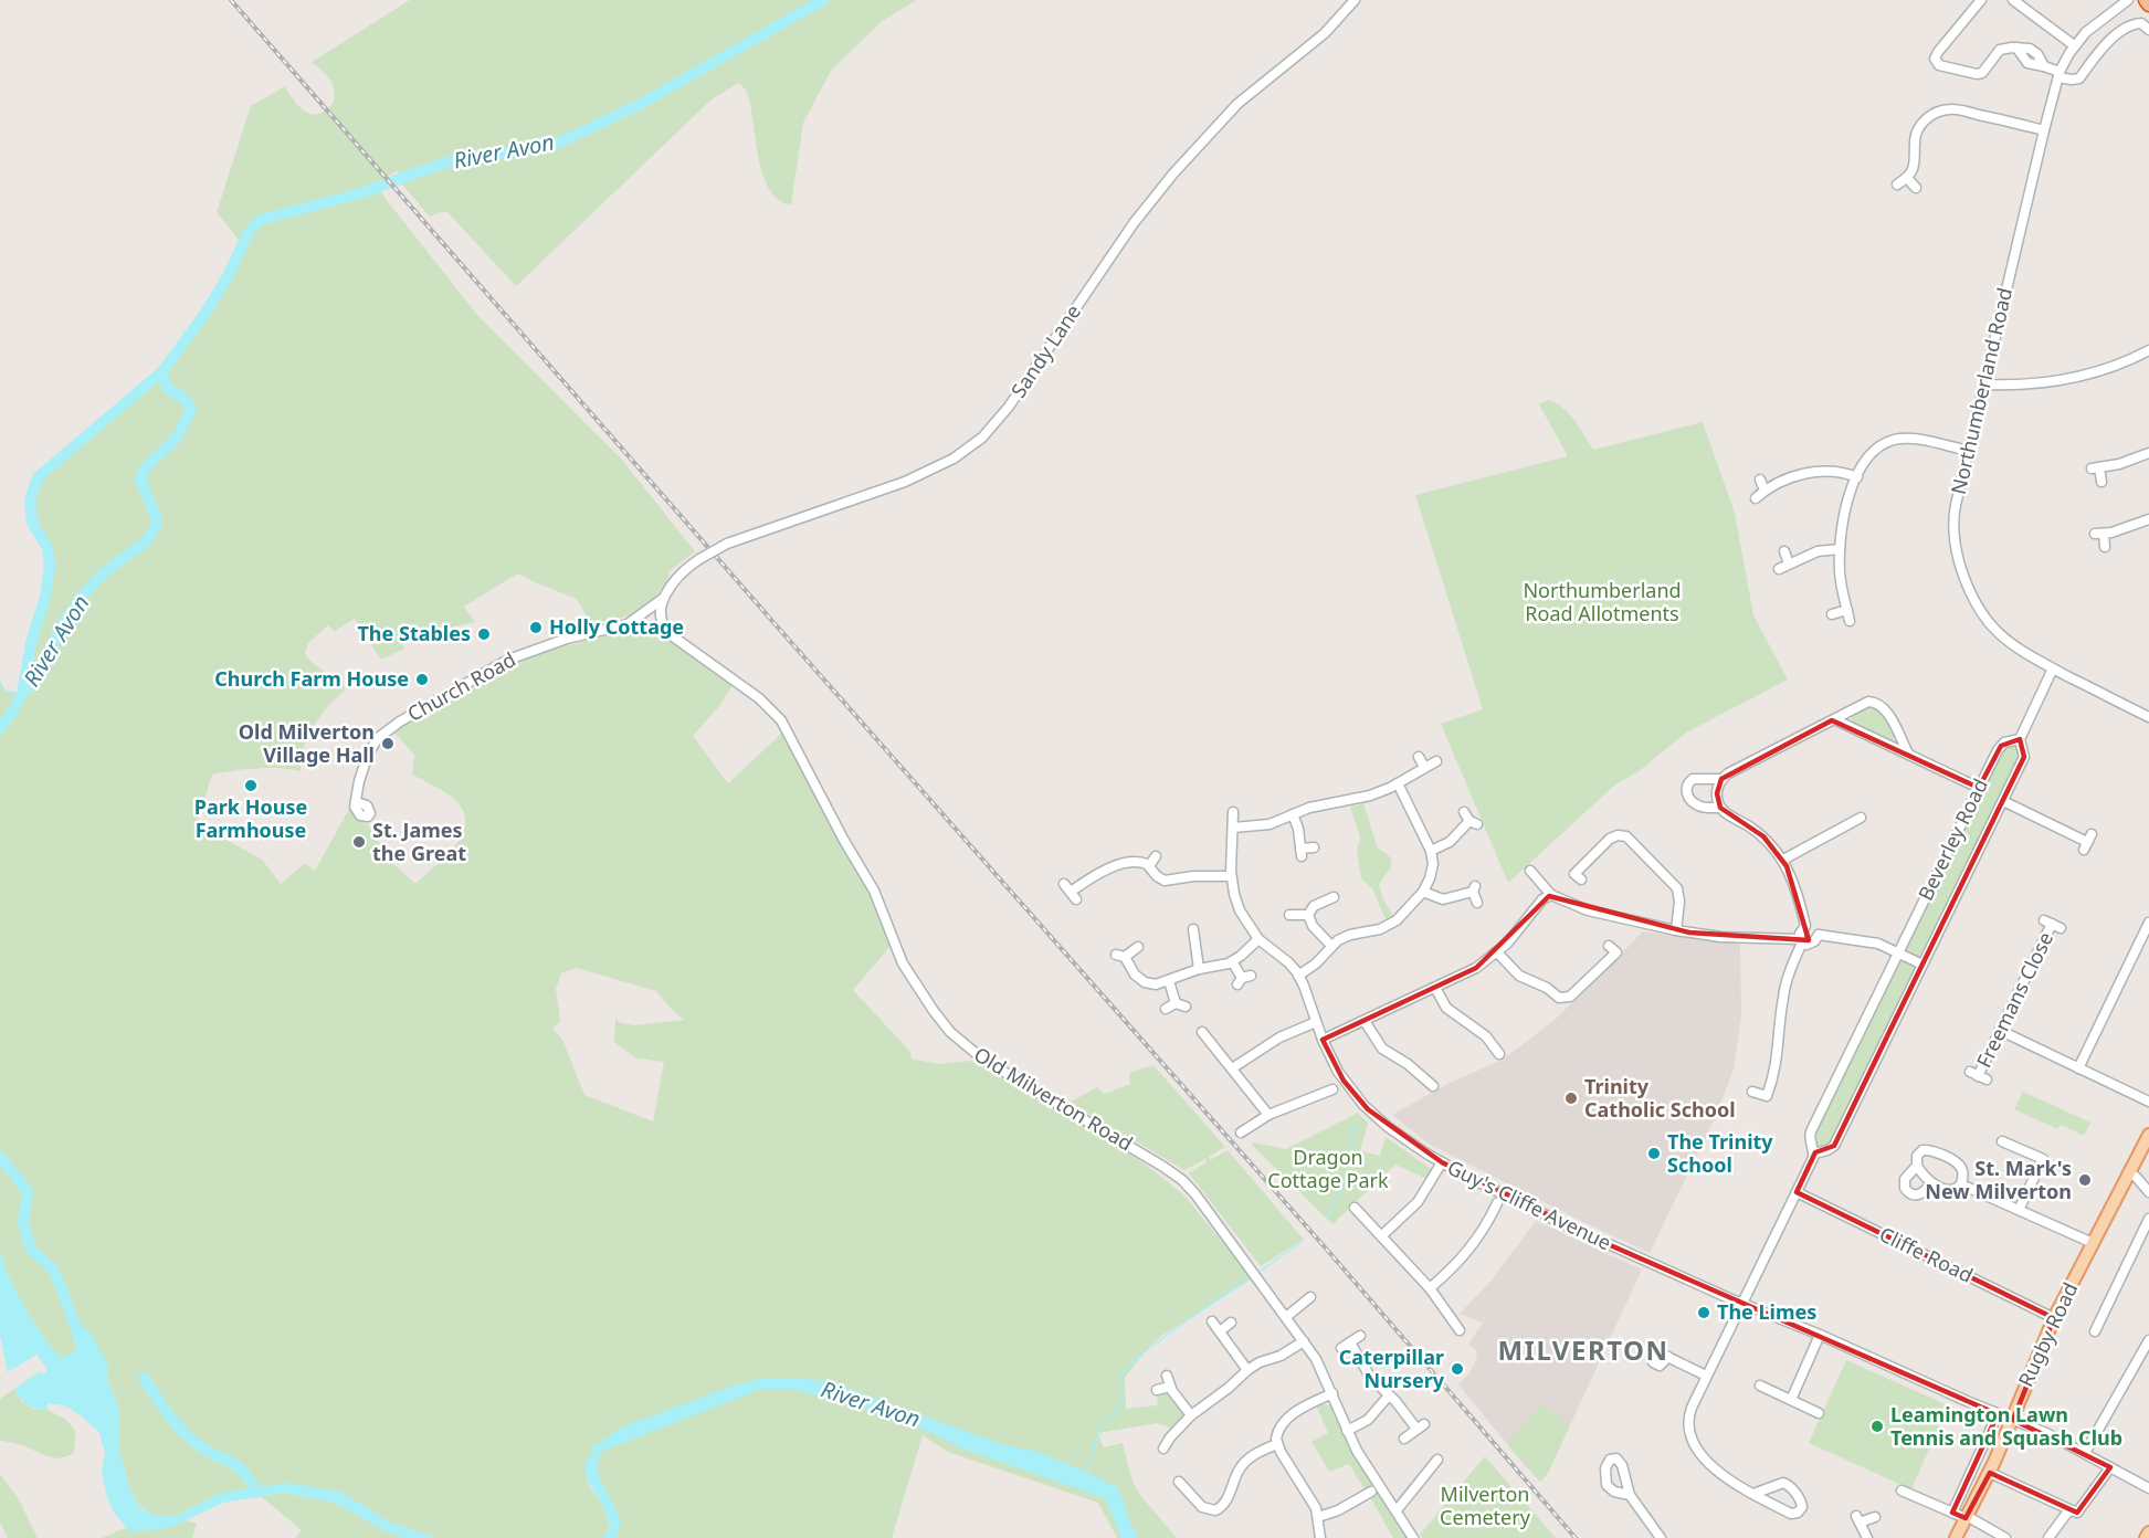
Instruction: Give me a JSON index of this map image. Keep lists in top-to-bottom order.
{
  "streets": {
    "main road": ["Rugby Road"],
    "street": [
      "Sandy Lane",
      "Northumberland Road",
      "Church Road",
      "Beverley Road",
      "Freemans Close",
      "Old Milverton Road",
      "Guy's Cliffe Avenue",
      "Cliffe Road"
    ]
  },
  "crossings": [
    ["Sandy Lane", "Church Road"],
    ["Northumberland Road", "Beverley Road"],
    ["Church Road", "Old Milverton Road"],
    ["Beverley Road", "Guy's Cliffe Avenue"],
    ["Beverley Road", "Cliffe Road"],
    ["Guy's Cliffe Avenue", "Rugby Road"],
    ["Cliffe Road", "Rugby Road"]
  ],
  "districts": ["MILVERTON"],
  "water": ["River Avon"],
  "parks": ["Northumberland Road Allotments", "Dragon Cottage Park", "Milverton Cemetery"],
  "places": [
    "Holly Cottage",
    "The Stables",
    "Church Farm House",
    "Old Milverton Village Hall",
    "Park House Farmhouse",
    "St. James the Great",
    "Trinity Catholic School",
    "The Trinity School",
    "St. Mark's New Milverton",
    "The Limes",
    "Caterpillar Nursery",
    "Leamington Lawn Tennis and Squash Club"
  ]
}
